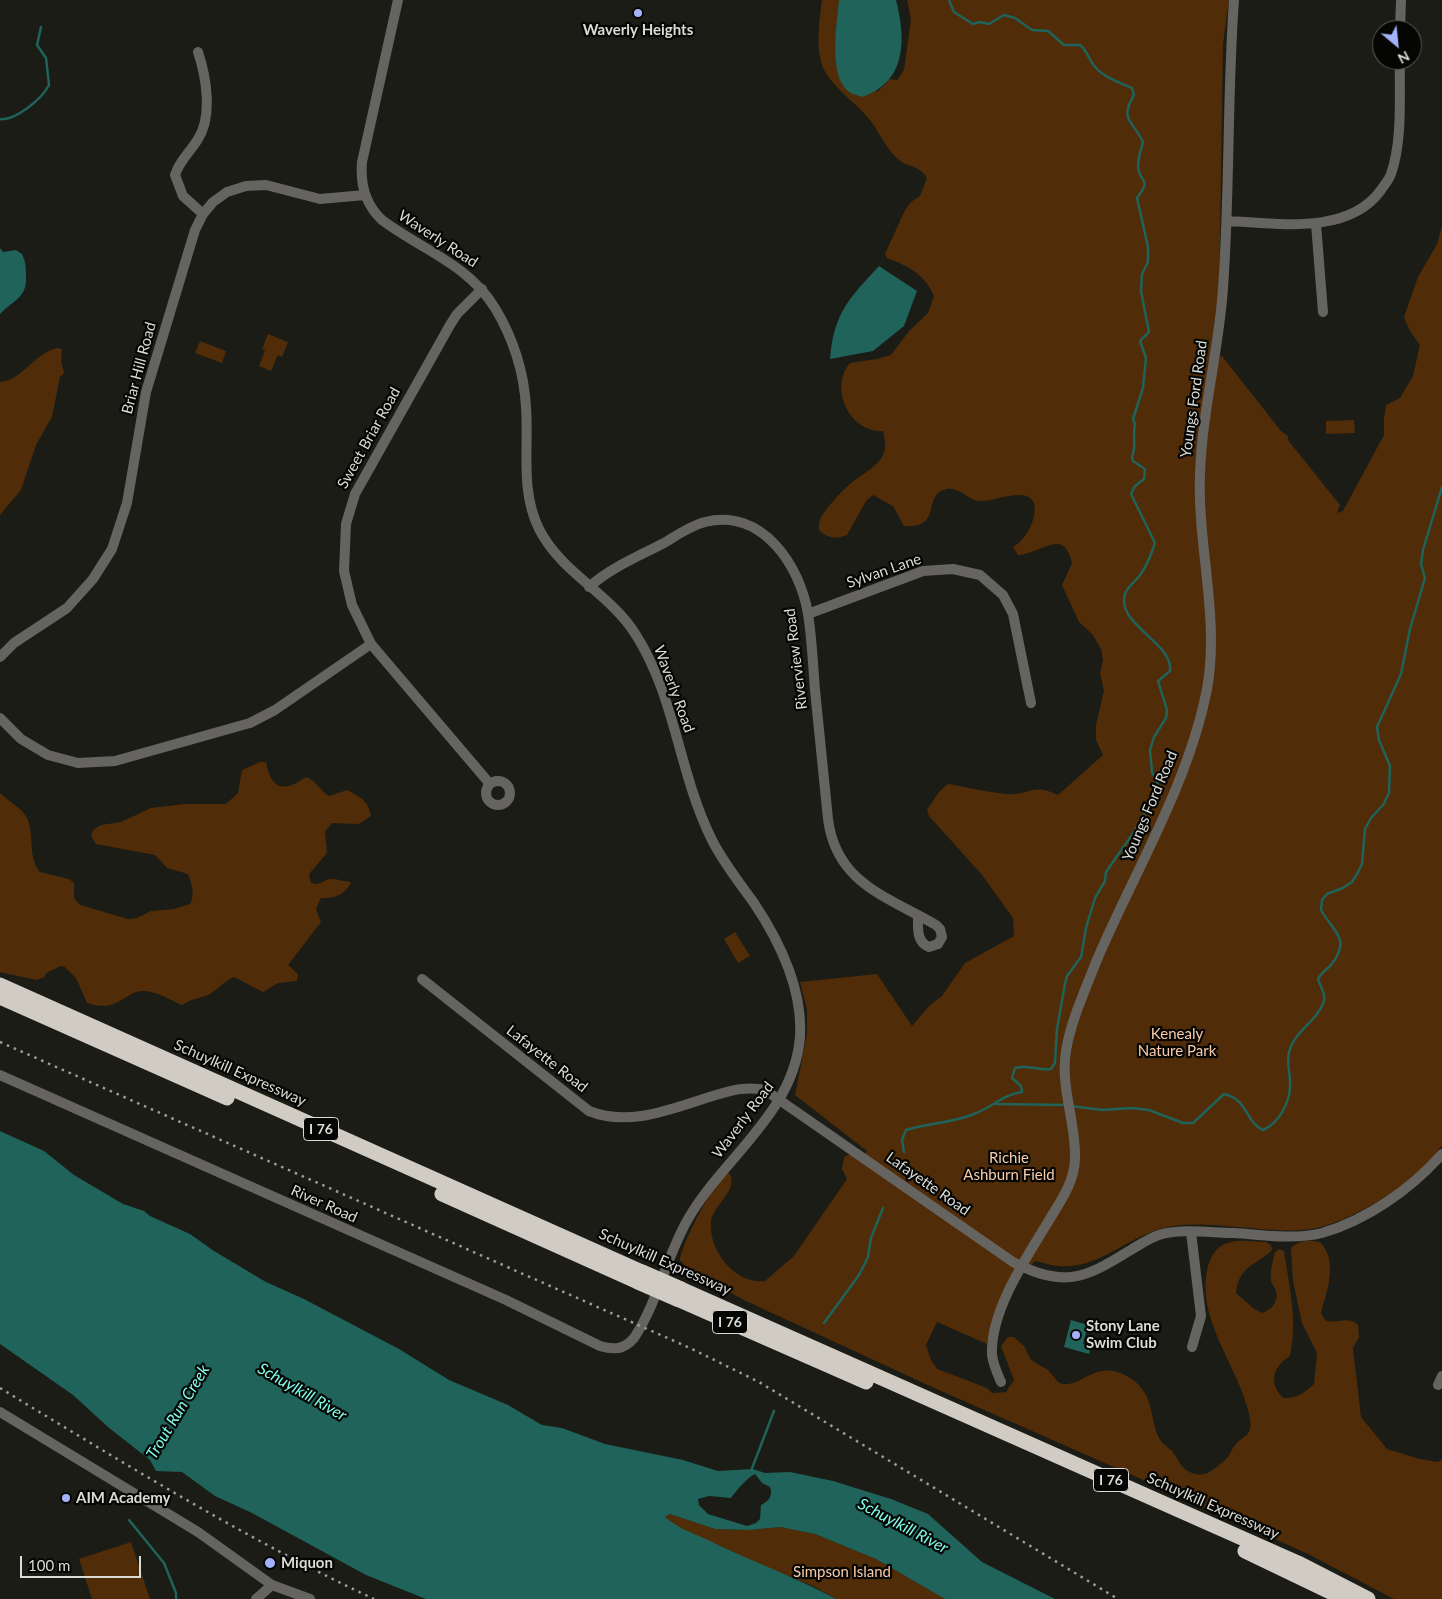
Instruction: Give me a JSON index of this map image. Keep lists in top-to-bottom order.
{
  "streets": {
    "highway": ["Schuylkill Expressway", "I 76"],
    "street": [
      "Waverly Road",
      "Briar Hill Road",
      "Youngs Ford Road",
      "Sweet Briar Road",
      "Sylvan Lane",
      "Riverview Road",
      "Lafayette Road",
      "River Road"
    ]
  },
  "crossings": [
    ["Waverly Road", "Briar Hill Road"],
    ["Waverly Road", "Sweet Briar Road"],
    ["Waverly Road", "Riverview Road"],
    ["Waverly Road", "Lafayette Road"],
    ["Waverly Road", "River Road"],
    ["Youngs Ford Road", "Lafayette Road"],
    ["Sylvan Lane", "Riverview Road"]
  ],
  "water": ["Schuylkill River", "Trout Run Creek"],
  "parks": ["Kenealy Nature Park", "Richie Ashburn Field", "Simpson Island"],
  "places": [
    "Waverly Heights",
    "Stony Lane Swim Club",
    "AIM Academy",
    "Miquon"
  ],
  "scale_bar": "100 m",
  "north": "bottom right"
}
